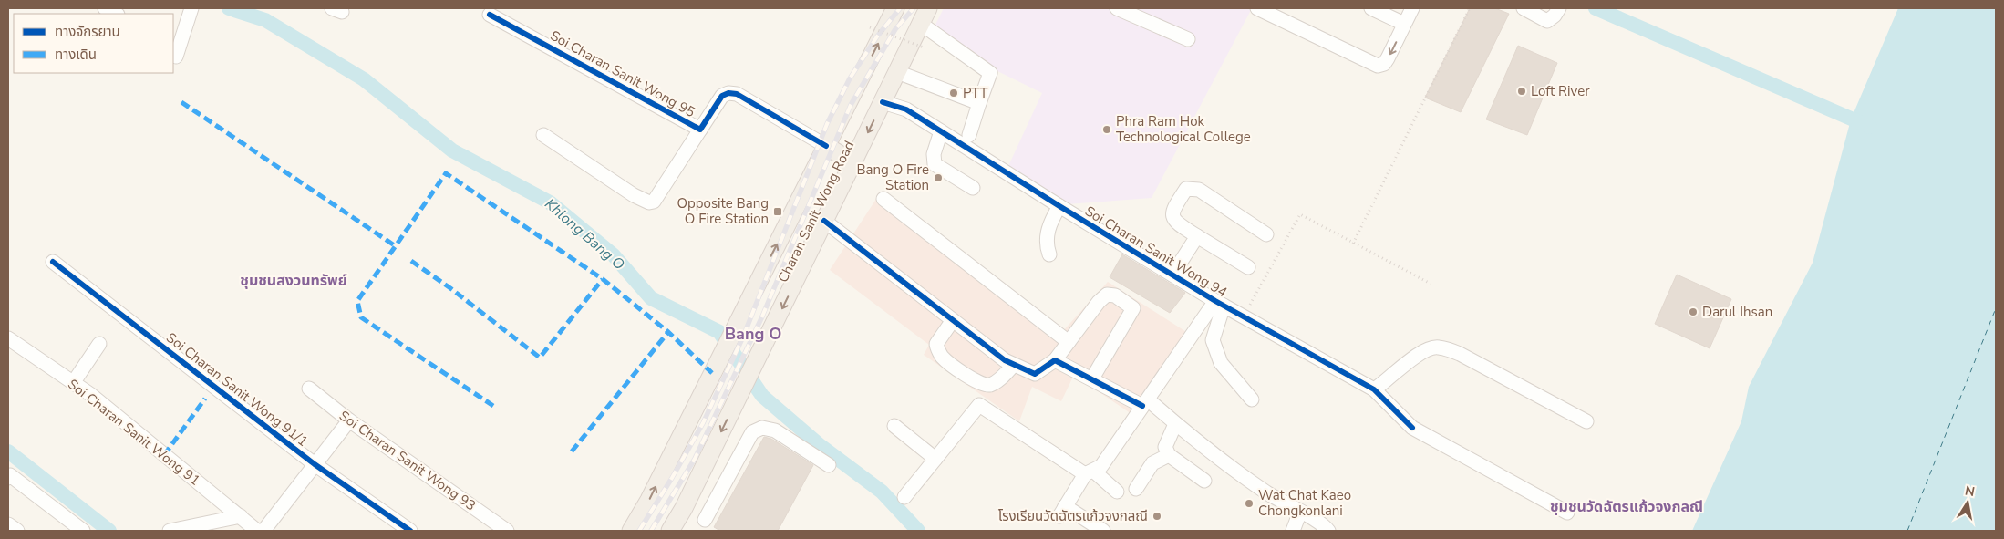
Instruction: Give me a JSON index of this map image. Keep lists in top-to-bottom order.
{
  "streets": {
    "main road": ["Charan Sanit Wong Road"],
    "street": [
      "Soi Charan Sanit Wong 95",
      "Soi Charan Sanit Wong 94",
      "Soi Charan Sanit Wong 91/1",
      "Soi Charan Sanit Wong 91",
      "Soi Charan Sanit Wong 93"
    ]
  },
  "crossings": [
    ["Soi Charan Sanit Wong 95", "Charan Sanit Wong Road"],
    ["Charan Sanit Wong Road", "Soi Charan Sanit Wong 94"]
  ],
  "districts": ["ชุมชนสงวนทรัพย์", "Bang O", "ชุมชนวัดฉัตรแก้วจงกลณี"],
  "water": ["Khlong Bang O"],
  "places": {
    "other": [
      "Loft River",
      "PTT",
      "Phra Ram Hok Technological College",
      "Bang O Fire Station",
      "Darul Ihsan",
      "Wat Chat Kaeo Chongkonlani",
      "โรงเรียนวัดฉัตรแก้วจงกลณี"
    ],
    "transit": ["Opposite Bang O Fire Station"]
  },
  "legend": ["ทางจักรยาน", "ทางเดิน"],
  "north": "top"
}
